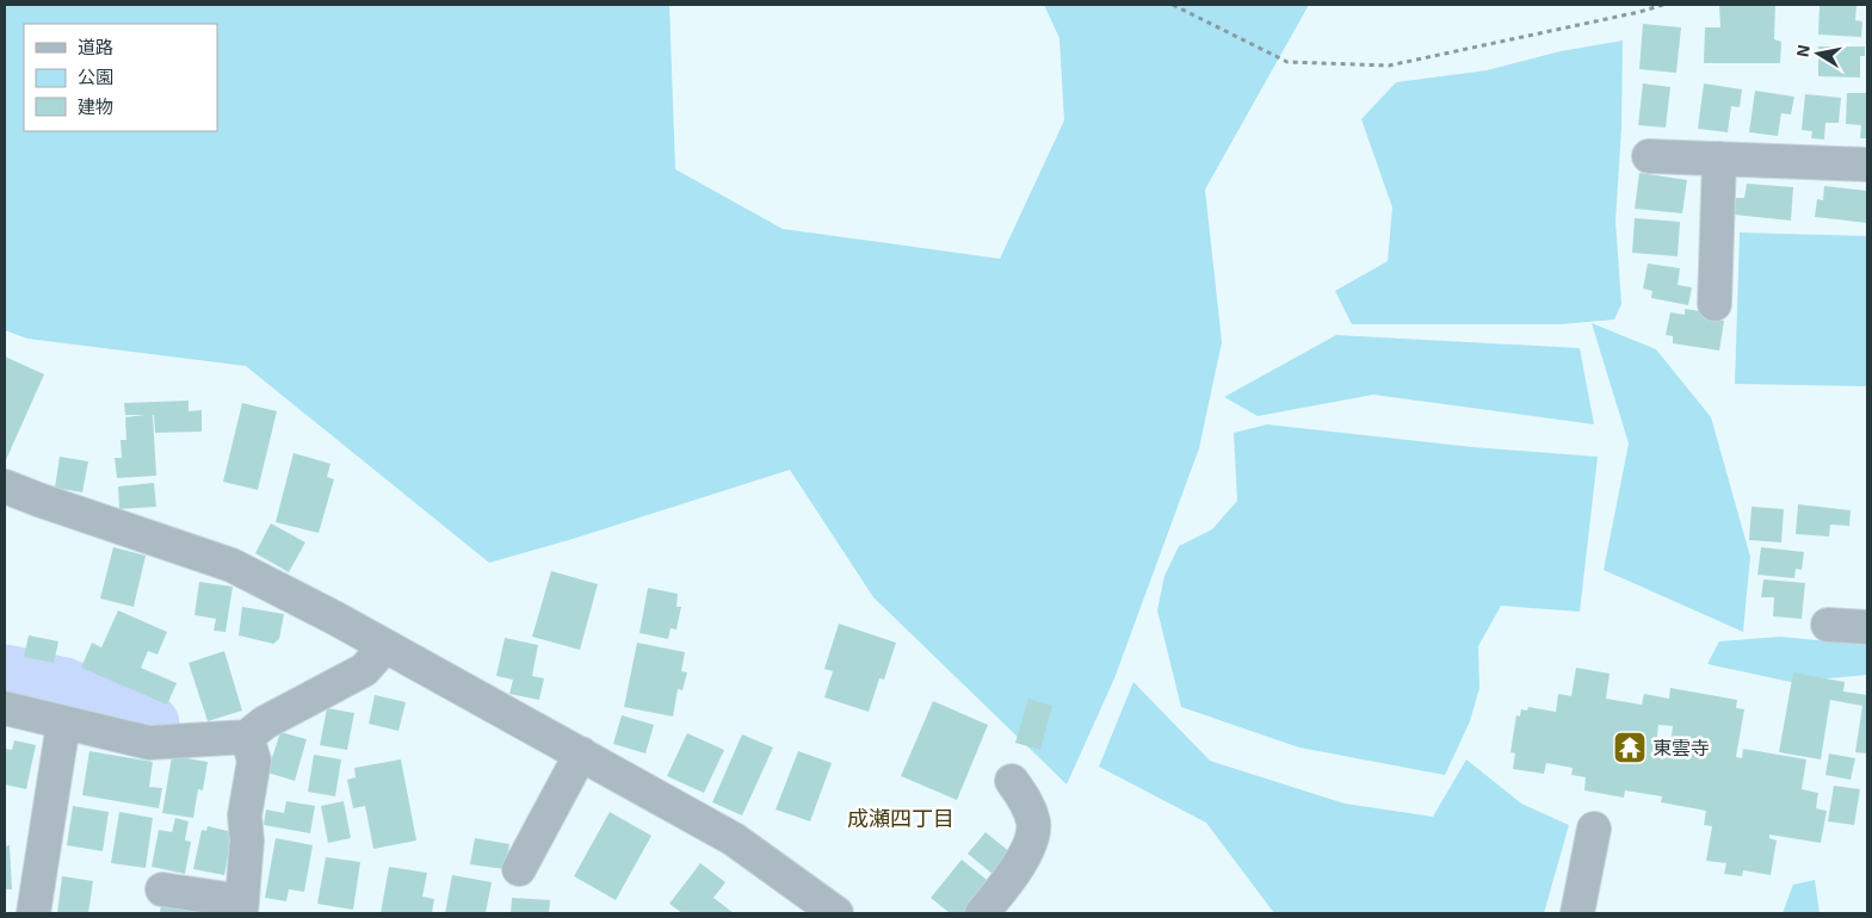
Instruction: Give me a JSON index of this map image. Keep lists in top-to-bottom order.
{
  "districts": ["成瀬四丁目"],
  "places": {
    "temple": ["東雲寺"]
  },
  "legend": ["道路", "公園", "建物"],
  "north": "left"
}
